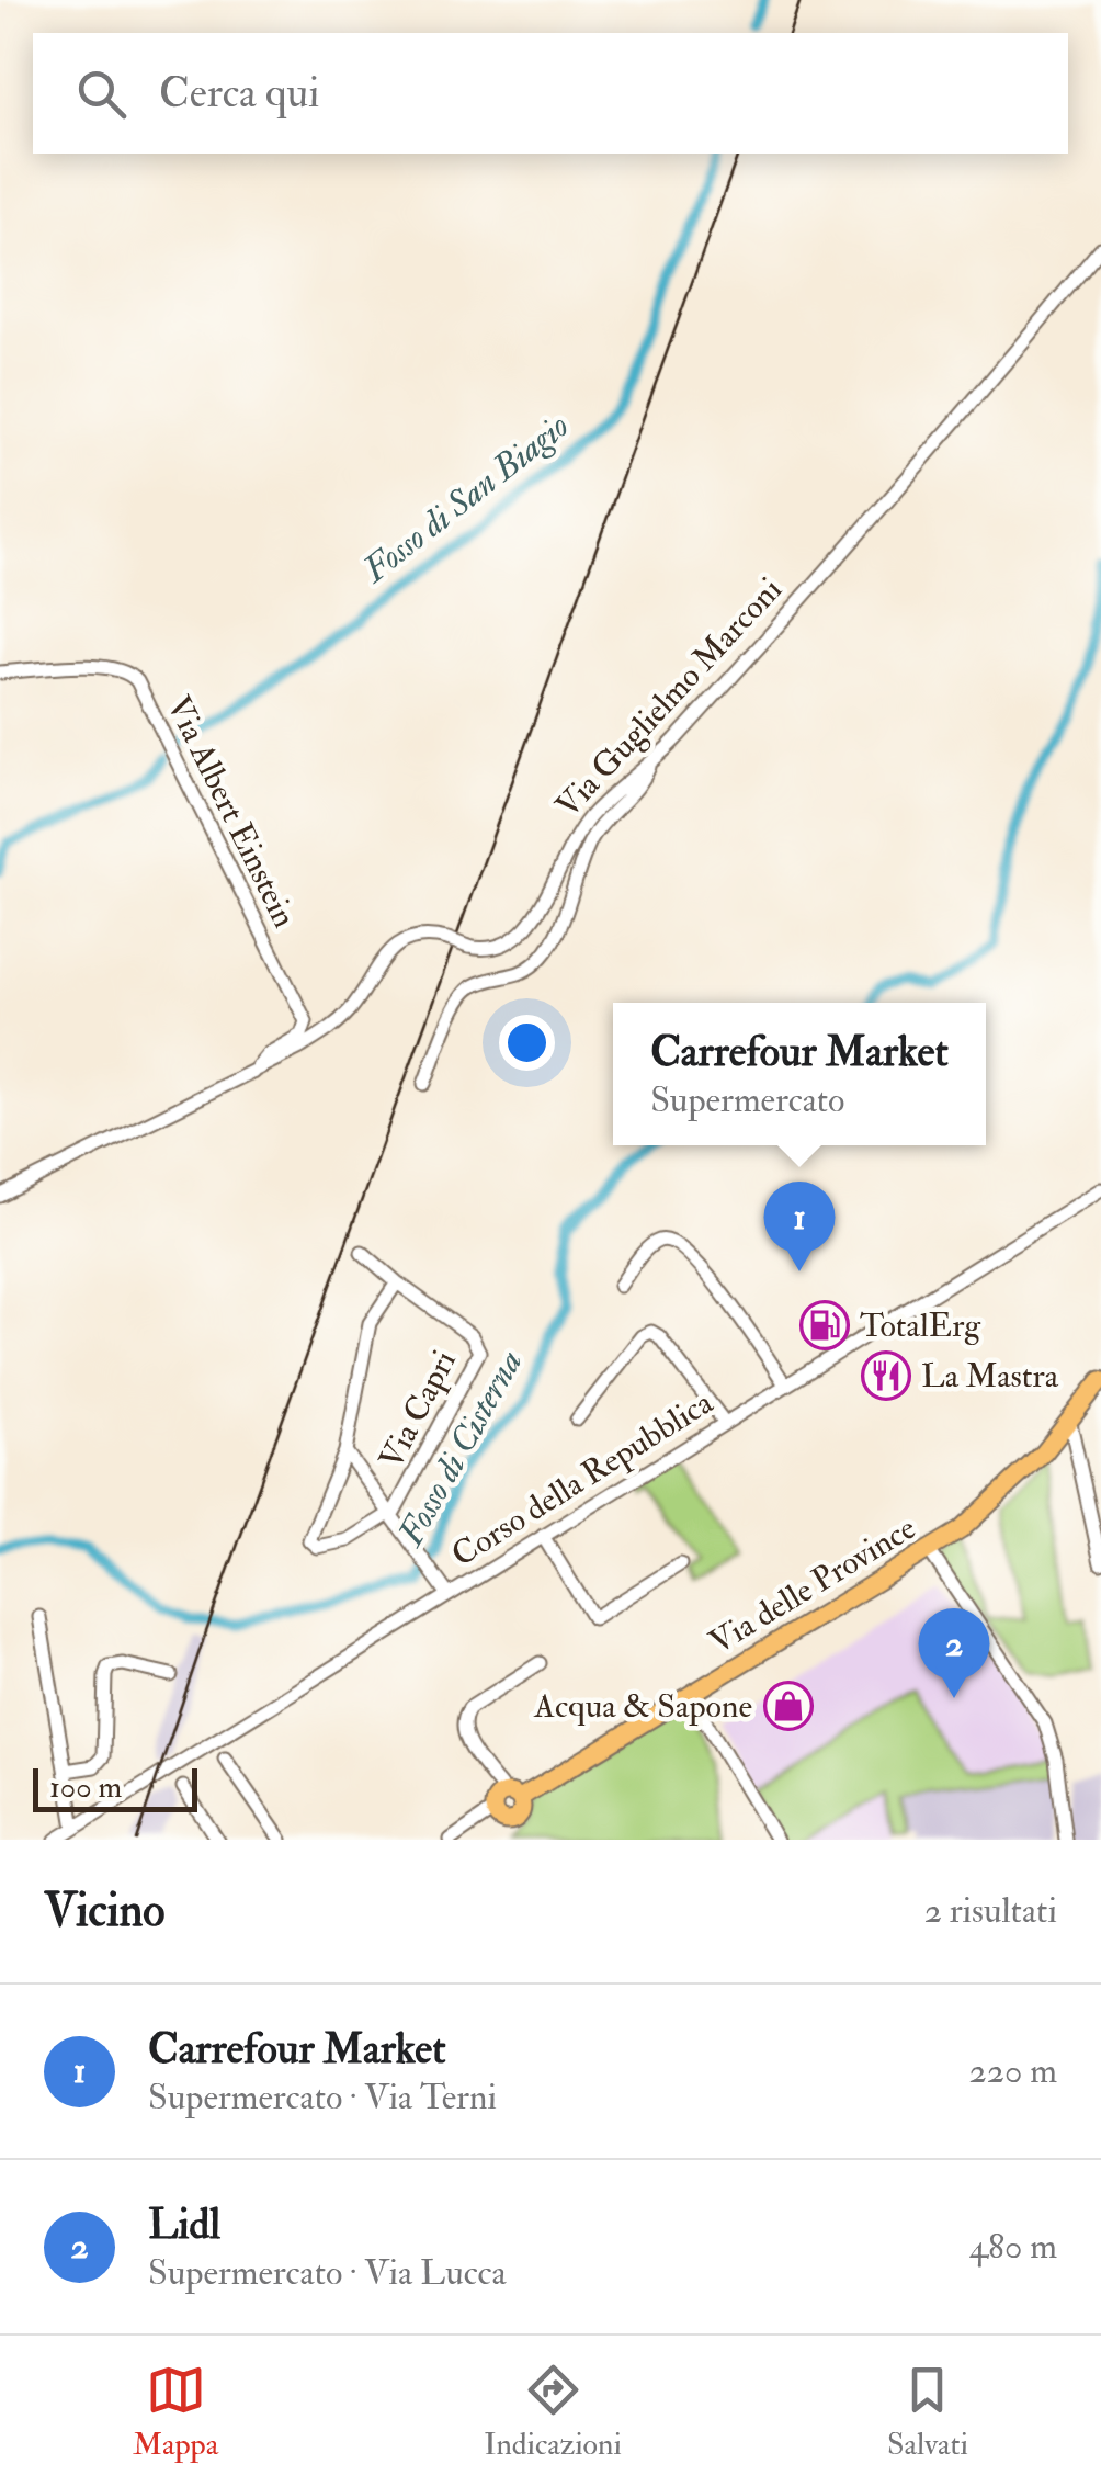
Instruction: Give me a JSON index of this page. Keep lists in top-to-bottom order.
{
  "streets": {
    "main road": ["Via delle Province"],
    "street": [
      "Via Guglielmo Marconi",
      "Via Albert Einstein",
      "Via Capri",
      "Corso della Repubblica"
    ]
  },
  "crossings": [
    ["Via Guglielmo Marconi", "Via Albert Einstein"]
  ],
  "water": ["Fosso di San Biagio", "Fosso di Cisterna"],
  "places": {
    "fuel station": ["TotalErg"],
    "restaurant": ["La Mastra"],
    "shop": ["Acqua & Sapone"]
  },
  "scale_bar": "100 m",
  "page": {
    "search": "Cerca qui",
    "popup": ["Carrefour Market", "Supermercato"],
    "pins": ["1", "2"],
    "scale": "100 m",
    "heading": ["Vicino", "2 risultati"],
    "list": [
      {
        "mark": "1",
        "name": "Carrefour Market",
        "note": "Supermercato · Via Terni",
        "value": "220 m"
      },
      {
        "mark": "2",
        "name": "Lidl",
        "note": "Supermercato · Via Lucca",
        "value": "480 m"
      }
    ],
    "nav": ["Mappa", "Indicazioni", "Salvati"]
  }
}
